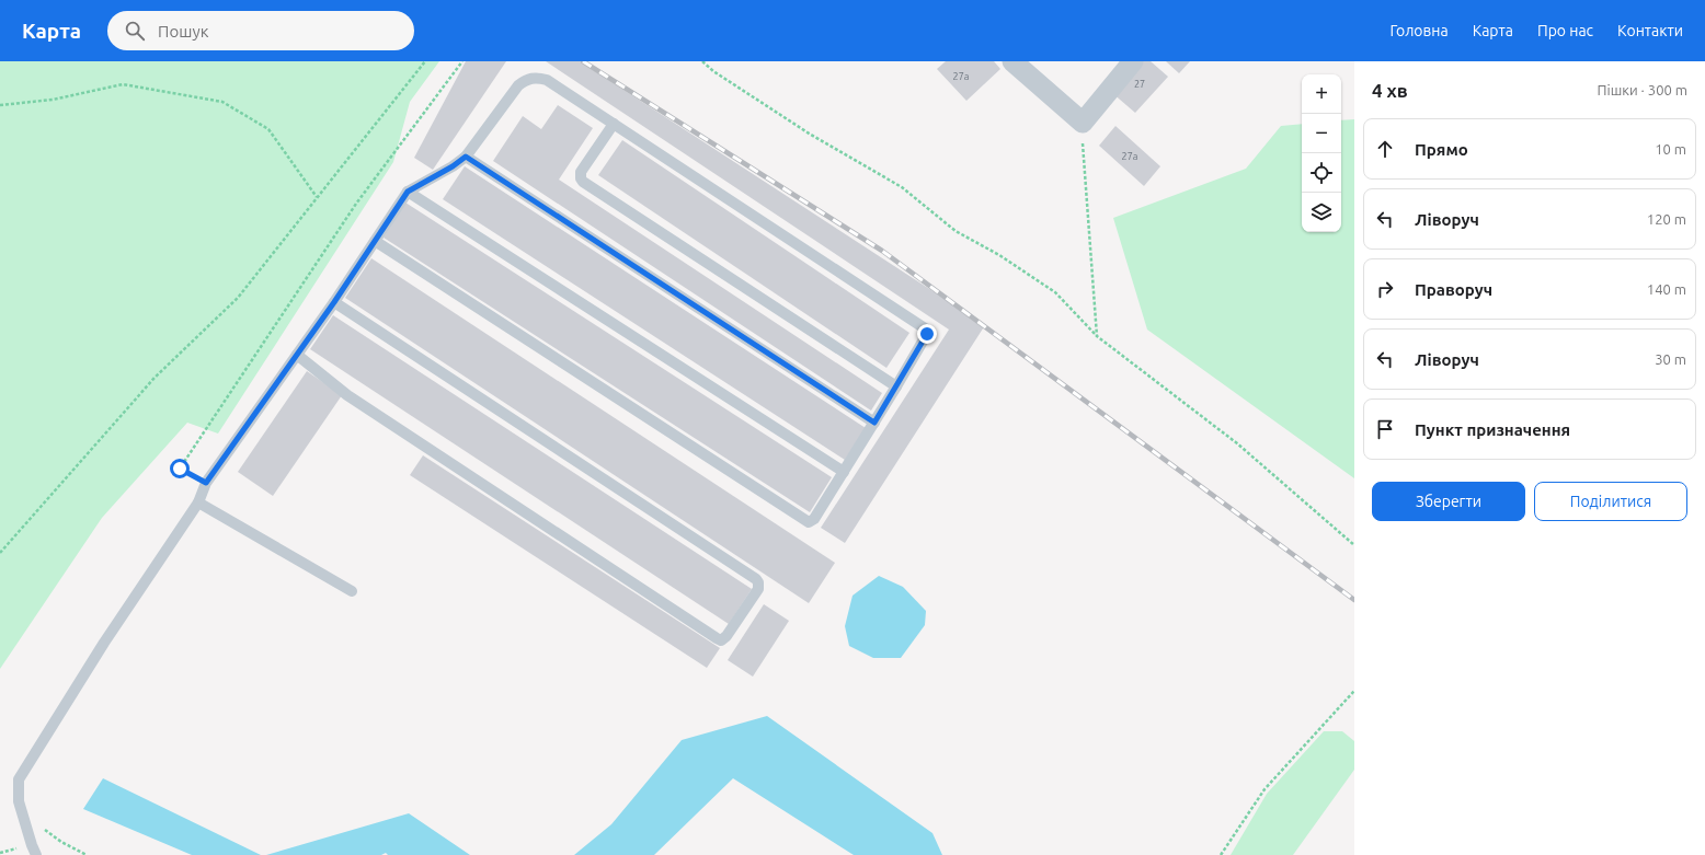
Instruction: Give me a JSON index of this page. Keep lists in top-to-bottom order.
{
  "house_numbers": ["27а", "27", "27а"],
  "page": {
    "header": "Карта",
    "search": "Пошук",
    "nav": [
      "Головна",
      "Карта",
      "Про нас",
      "Контакти"
    ],
    "heading": ["4 хв", "Пішки · 300 m"],
    "map_buttons": ["+", "−"],
    "list": [
      ["Прямо", "10 m"],
      ["Ліворуч", "120 m"],
      ["Праворуч", "140 m"],
      ["Ліворуч", "30 m"],
      "Пункт призначення"
    ],
    "buttons": ["Зберегти", "Поділитися"]
  }
}
